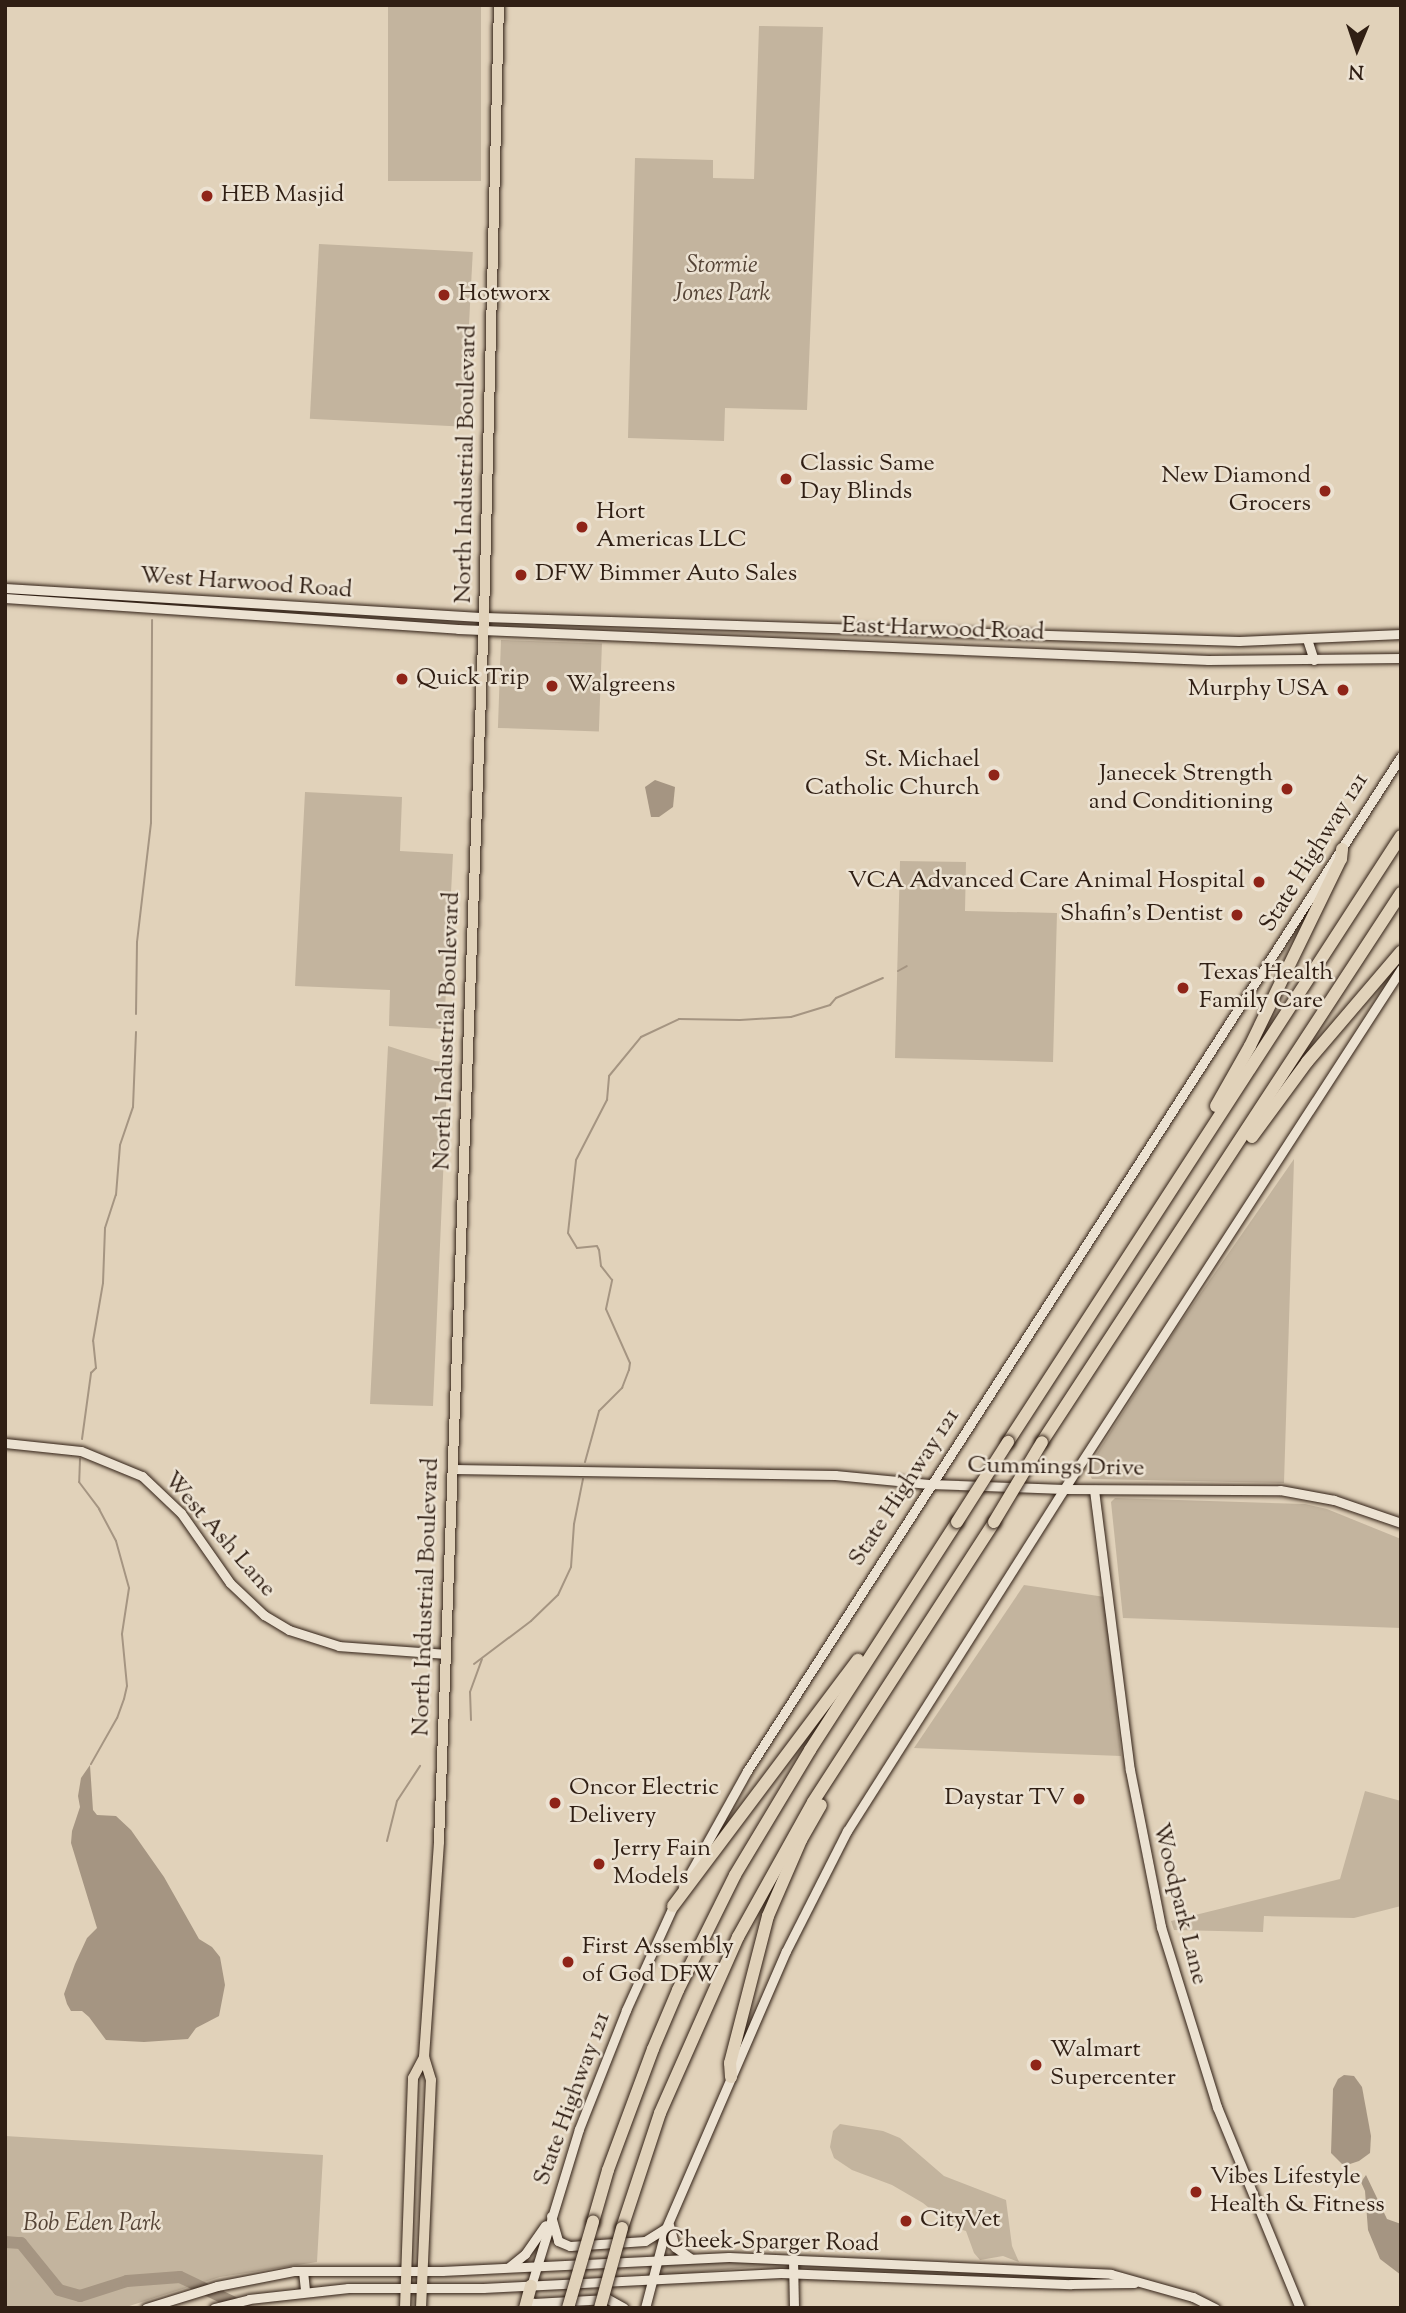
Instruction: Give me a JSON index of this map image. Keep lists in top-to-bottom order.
{
  "streets": {
    "main road": [
      "North Industrial Boulevard",
      "West Harwood Road",
      "East Harwood Road",
      "State Highway 121",
      "Cummings Drive",
      "West Ash Lane",
      "Woodpark Lane",
      "Cheek-Sparger Road"
    ]
  },
  "crossings": [
    ["North Industrial Boulevard", "West Harwood Road"],
    ["North Industrial Boulevard", "East Harwood Road"],
    ["North Industrial Boulevard", "Cummings Drive"],
    ["North Industrial Boulevard", "West Ash Lane"],
    ["North Industrial Boulevard", "Cheek-Sparger Road"],
    ["West Harwood Road", "East Harwood Road"],
    ["State Highway 121", "Cummings Drive"],
    ["State Highway 121", "Cheek-Sparger Road"],
    ["Cummings Drive", "Woodpark Lane"]
  ],
  "parks": ["Stormie Jones Park", "Bob Eden Park"],
  "places": [
    "HEB Masjid",
    "Hotworx",
    "Classic Same Day Blinds",
    "New Diamond Grocers",
    "Hort Americas LLC",
    "DFW Bimmer Auto Sales",
    "Quick Trip",
    "Walgreens",
    "Murphy USA",
    "St. Michael Catholic Church",
    "Janecek Strength and Conditioning",
    "VCA Advanced Care Animal Hospital",
    "Shafin's Dentist",
    "Texas Health Family Care",
    "Daystar TV",
    "Oncor Electric Delivery",
    "Jerry Fain Models",
    "First Assembly of God DFW",
    "Walmart Supercenter",
    "Vibes Lifestyle Health & Fitness",
    "CityVet"
  ],
  "north": "bottom"
}
